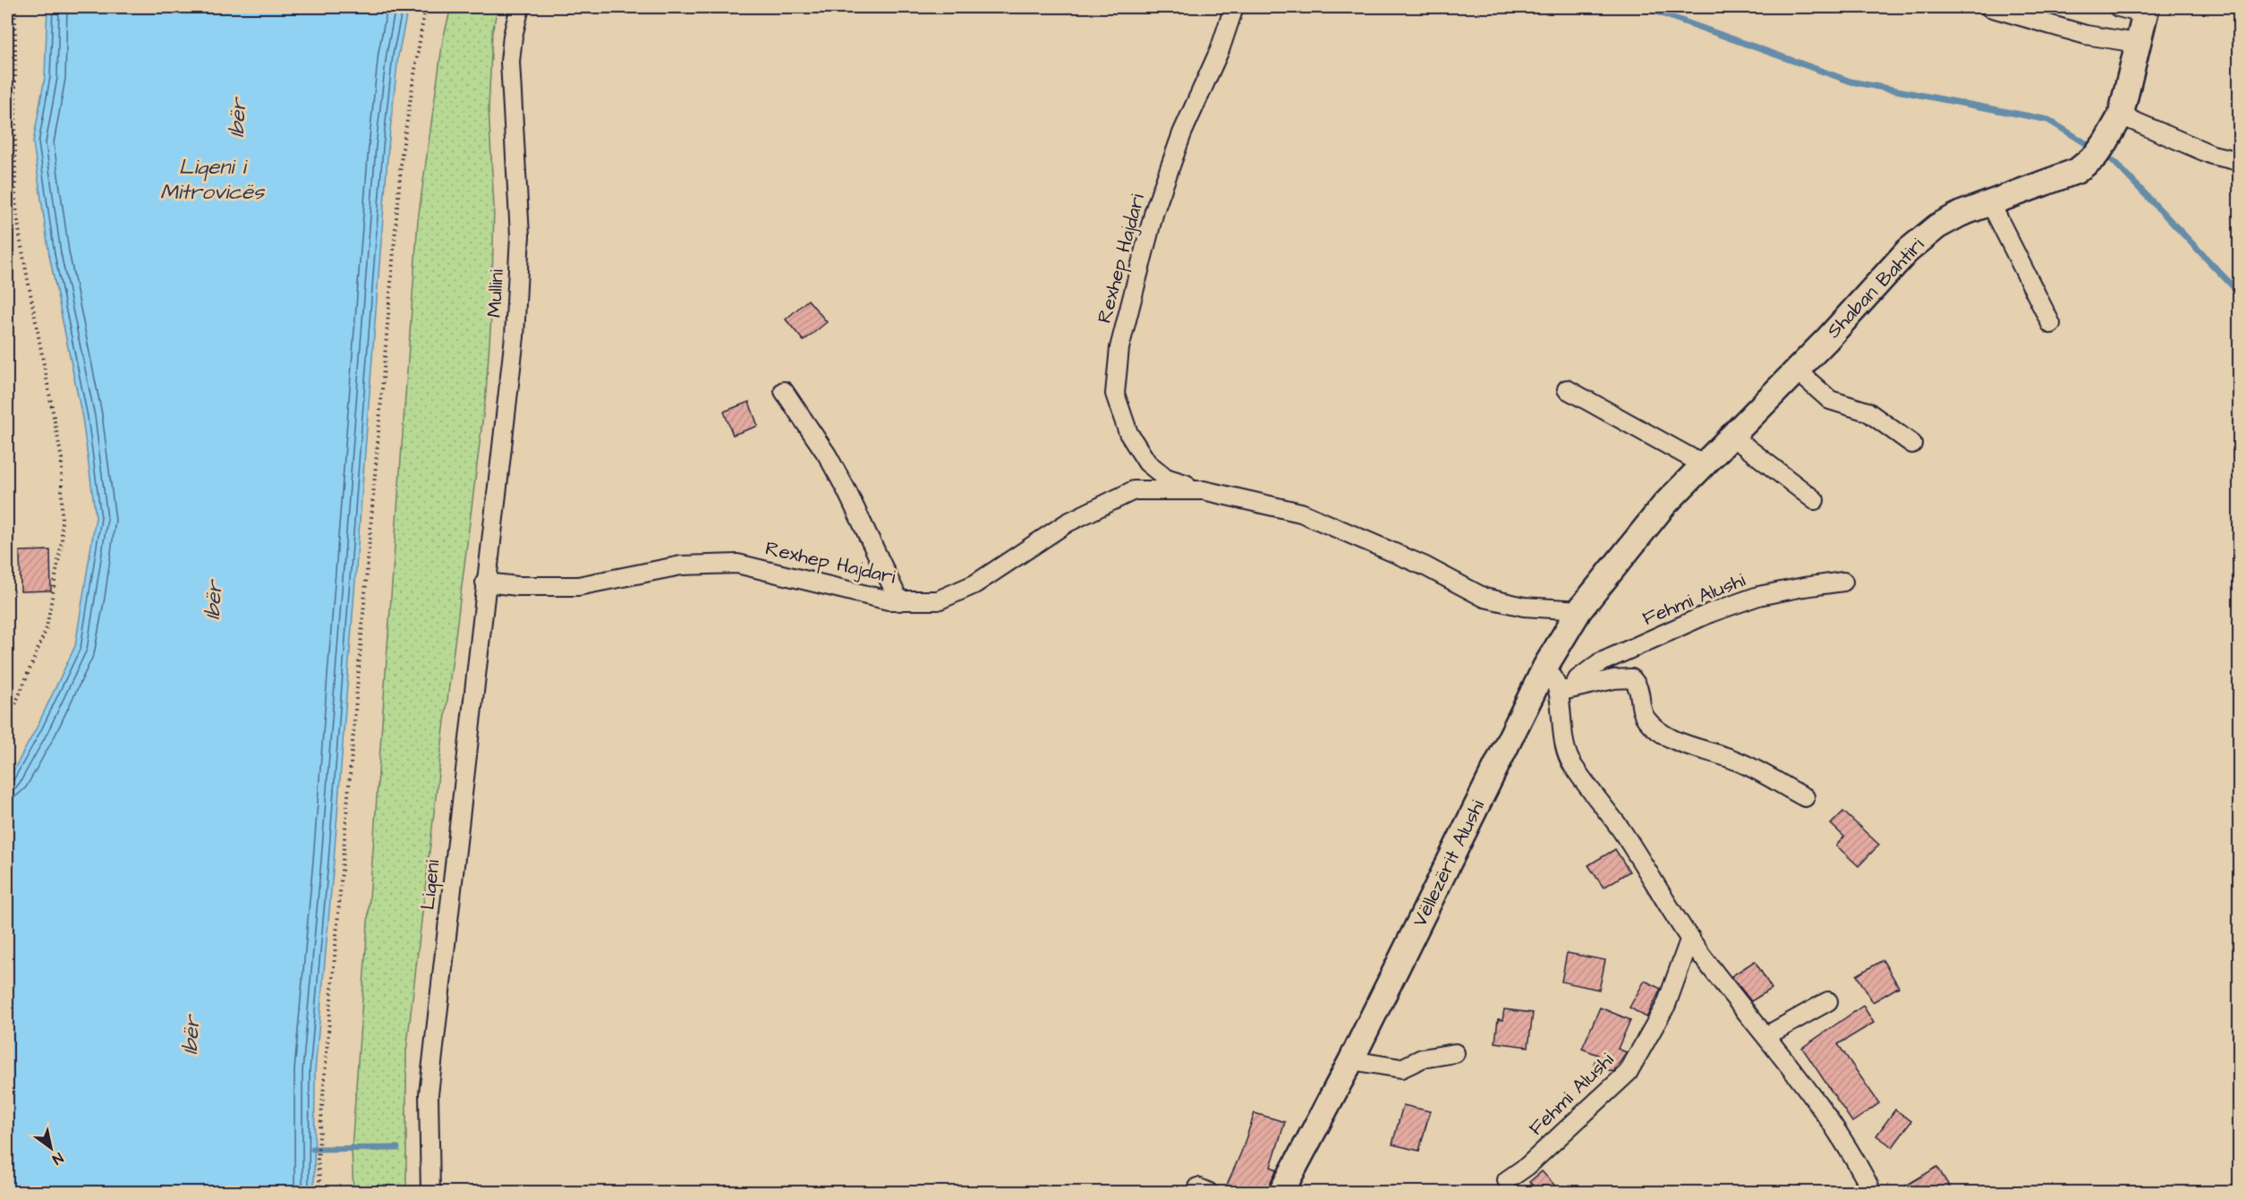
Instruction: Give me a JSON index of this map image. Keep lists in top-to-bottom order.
{
  "streets": {
    "main road": ["Shaban Bahtiri", "Vëllezërit Alushi"],
    "street": [
      "Rexhep Hajdari",
      "Mullini",
      "Fehmi Alushi",
      "Liqeni"
    ]
  },
  "crossings": [
    ["Rexhep Hajdari", "Shaban Bahtiri"],
    ["Rexhep Hajdari", "Mullini"],
    ["Rexhep Hajdari", "Liqeni"],
    ["Shaban Bahtiri", "Vëllezërit Alushi"],
    ["Mullini", "Liqeni"]
  ],
  "water": ["Ibër", "Liqeni i Mitrovicës"],
  "north": "bottom right"
}
